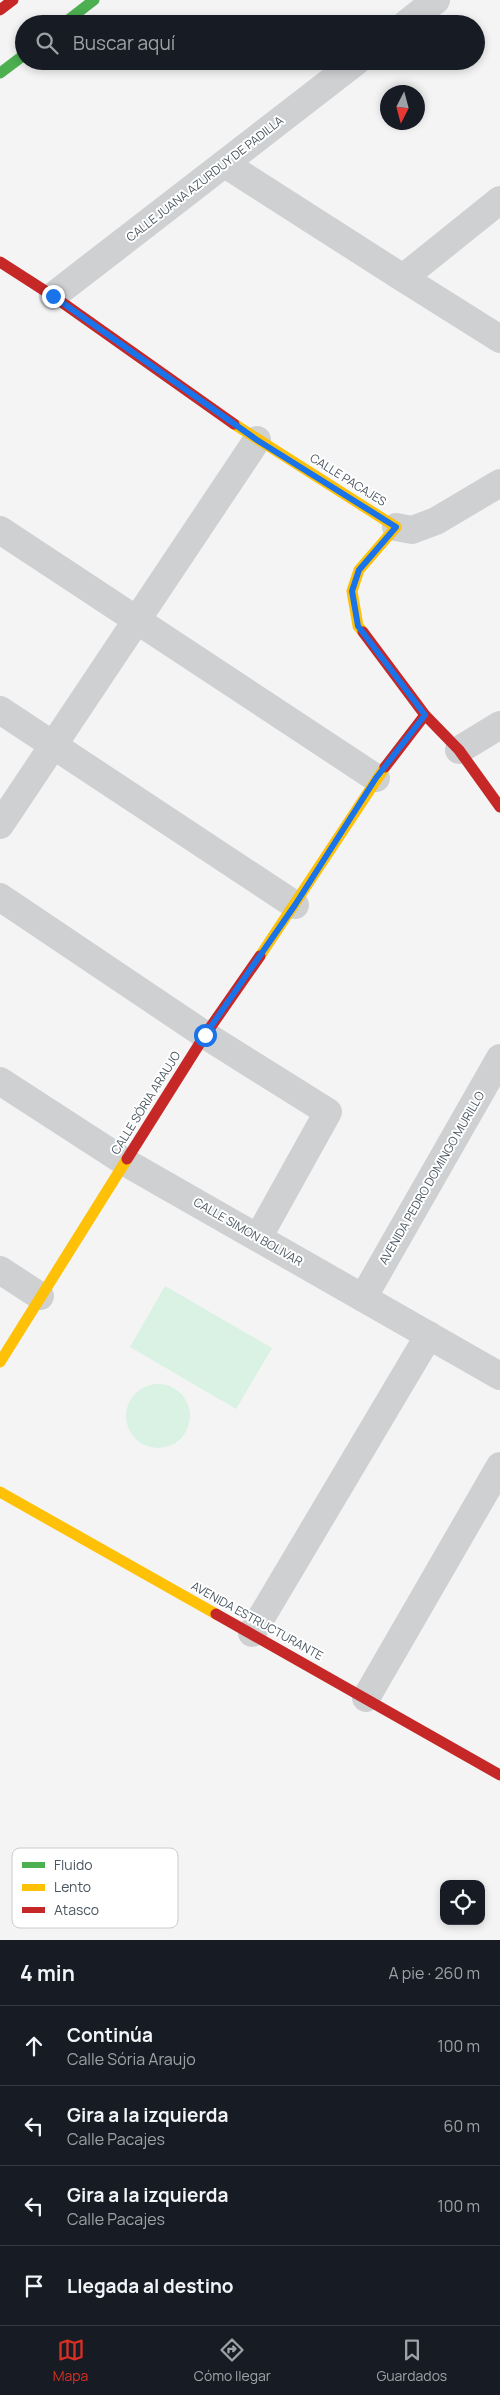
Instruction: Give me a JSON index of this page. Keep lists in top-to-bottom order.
{
  "streets": {
    "street": [
      "CALLE JUANA AZURDUY DE PADILLA",
      "CALLE PACAJES",
      "CALLE SÓRIA ARAUJO",
      "AVENIDA PEDRO DOMINGO MURILLO",
      "CALLE SIMON BOLIVAR",
      "AVENIDA ESTRUCTURANTE"
    ]
  },
  "crossings": [
    ["CALLE JUANA AZURDUY DE PADILLA", "CALLE PACAJES"],
    ["CALLE SÓRIA ARAUJO", "CALLE SIMON BOLIVAR"],
    ["AVENIDA PEDRO DOMINGO MURILLO", "CALLE SIMON BOLIVAR"]
  ],
  "legend": ["Fluido", "Lento", "Atasco"],
  "north": "bottom",
  "page": {
    "search": "Buscar aquí",
    "heading": ["4 min", "A pie · 260 m"],
    "list": [
      ["Continúa", "Calle Sória Araujo", "100 m"],
      ["Gira a la izquierda", "Calle Pacajes", "60 m"],
      ["Gira a la izquierda", "Calle Pacajes", "100 m"],
      "Llegada al destino"
    ],
    "nav": ["Mapa", "Cómo llegar", "Guardados"]
  }
}
